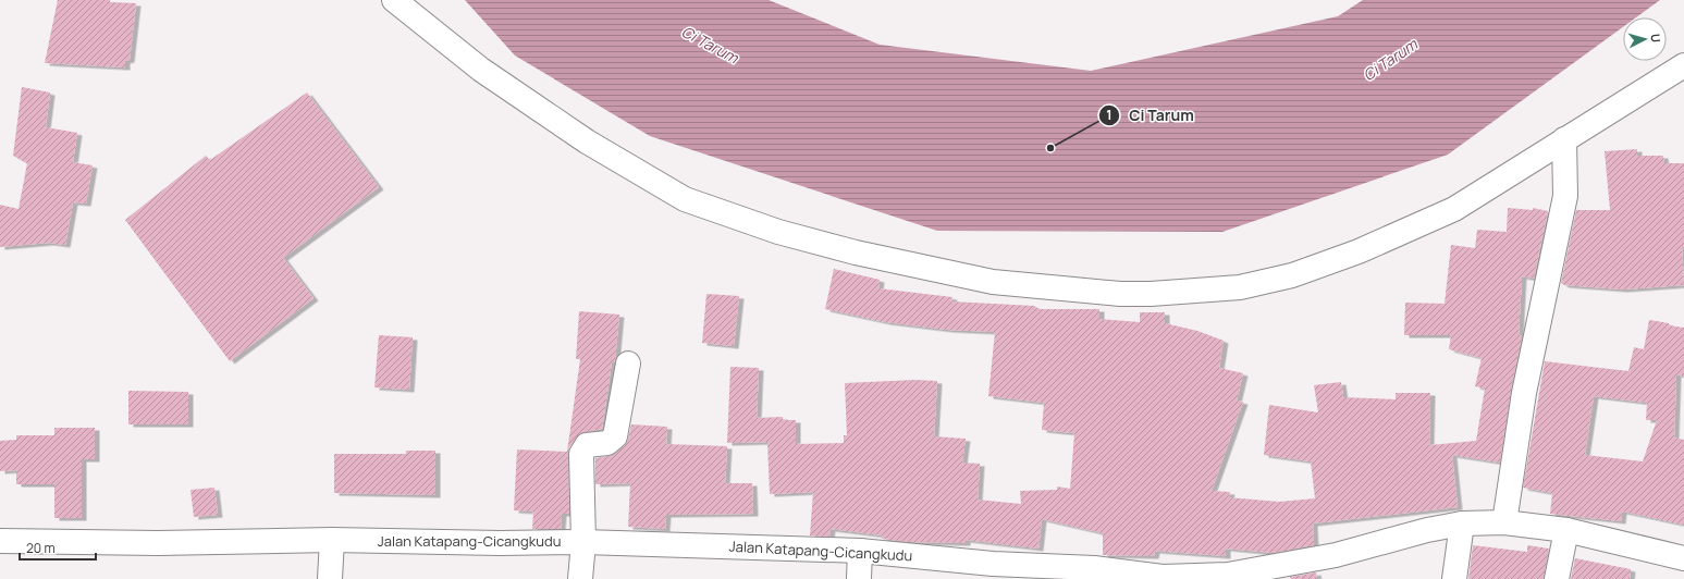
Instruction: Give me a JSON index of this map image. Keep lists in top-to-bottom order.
{
  "streets": {
    "street": ["Jalan Katapang-Cicangkudu"]
  },
  "water": ["Ci Tarum"],
  "places": ["Ci Tarum"],
  "scale_bar": "20 m",
  "north": "right"
}
